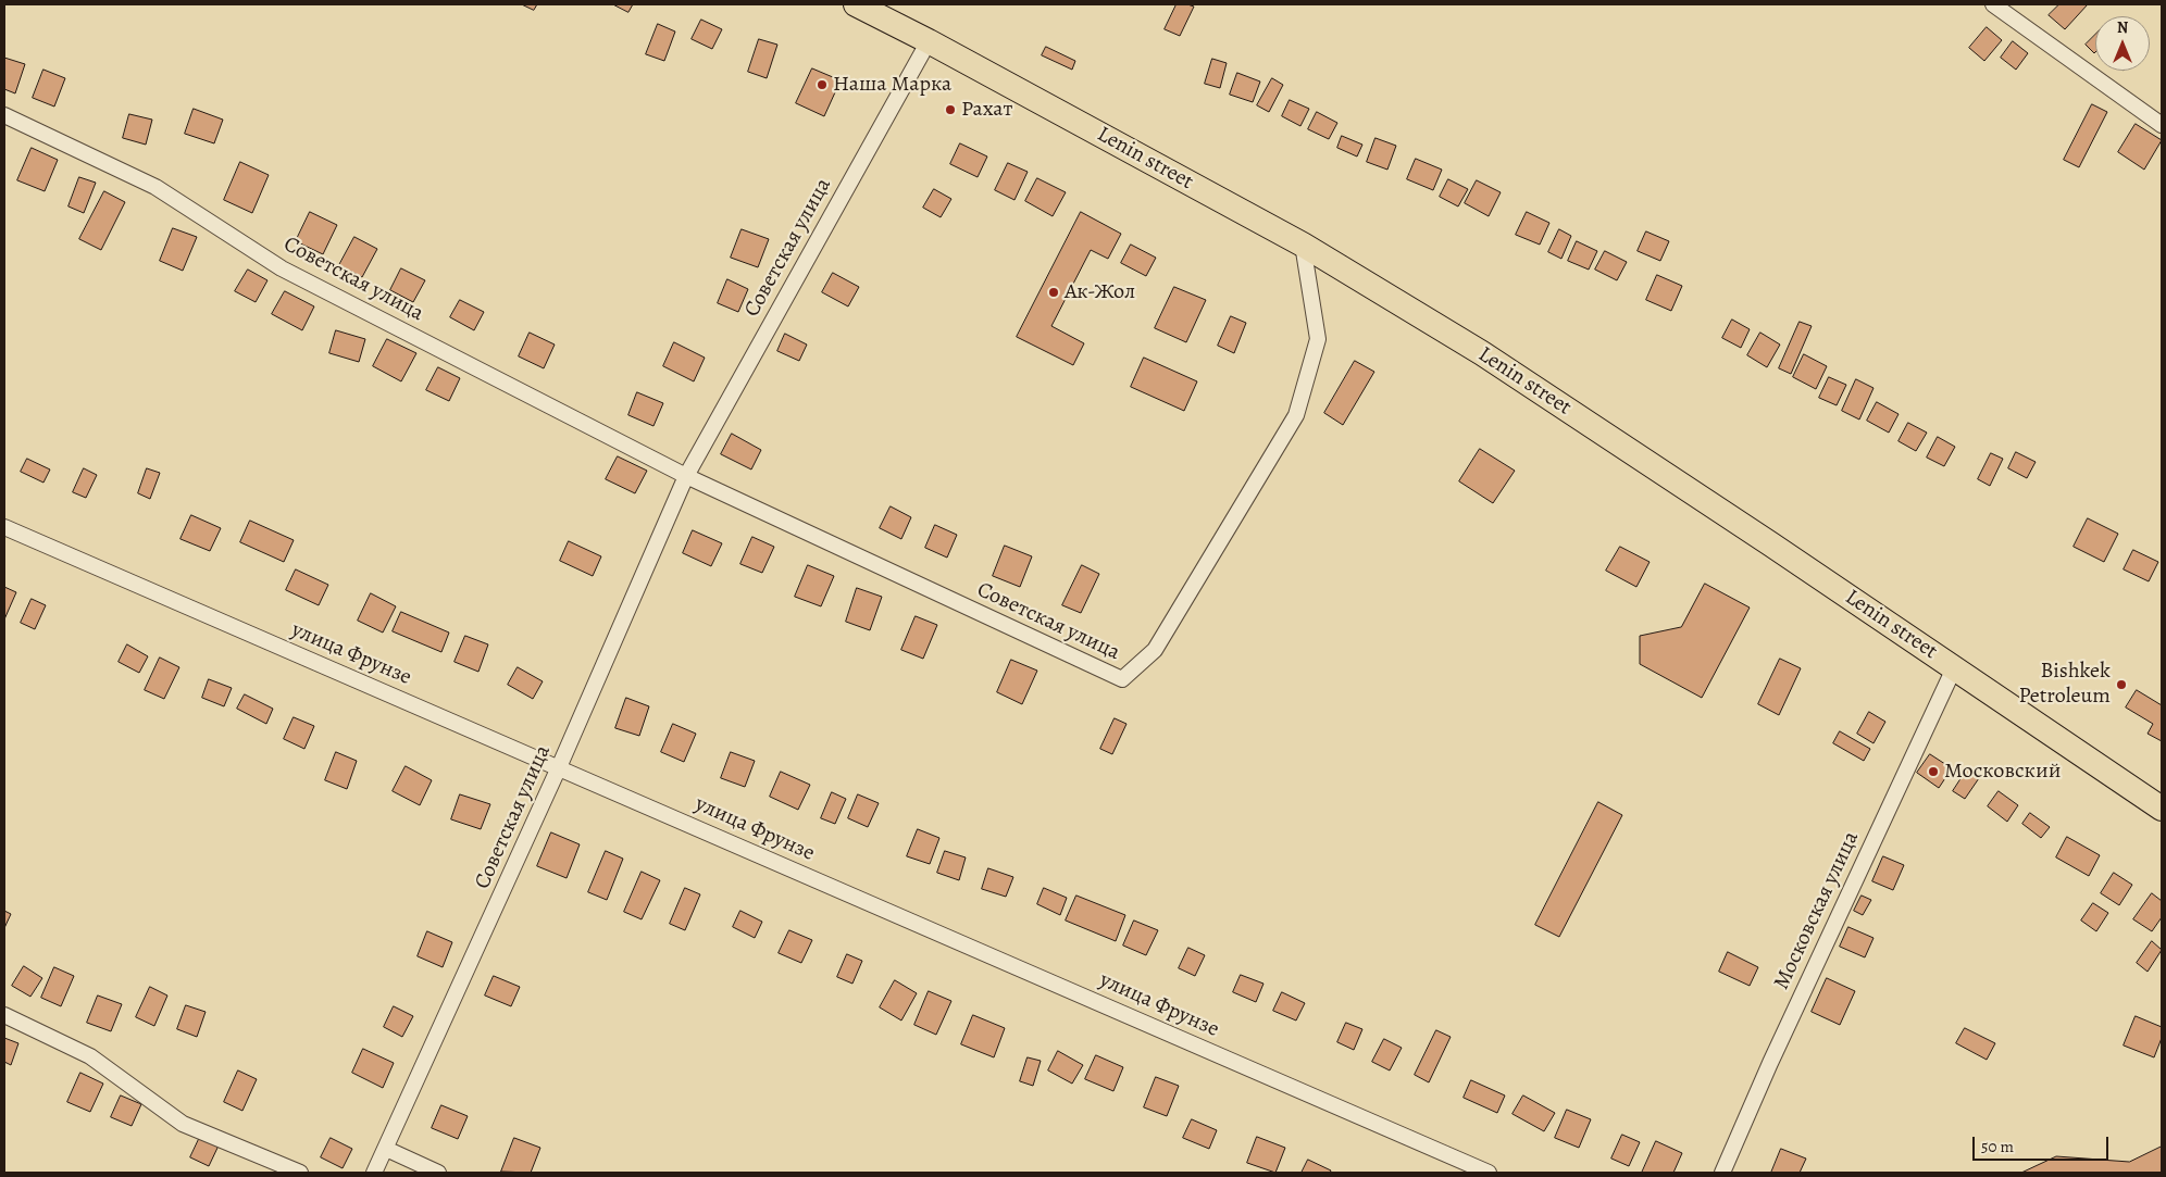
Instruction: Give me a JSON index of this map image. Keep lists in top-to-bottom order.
{
  "streets": {
    "main road": ["Lenin street"],
    "street": ["Советская улица", "улица Фрунзе", "Московская улица"]
  },
  "crossings": [
    ["Lenin street", "Советская улица"],
    ["Lenin street", "Московская улица"],
    ["Советская улица", "улица Фрунзе"]
  ],
  "places": [
    "Наша Марка",
    "Рахат",
    "Ак-Жол",
    "Bishkek Petroleum",
    "Московский"
  ],
  "scale_bar": "50 m",
  "north": "top"
}
